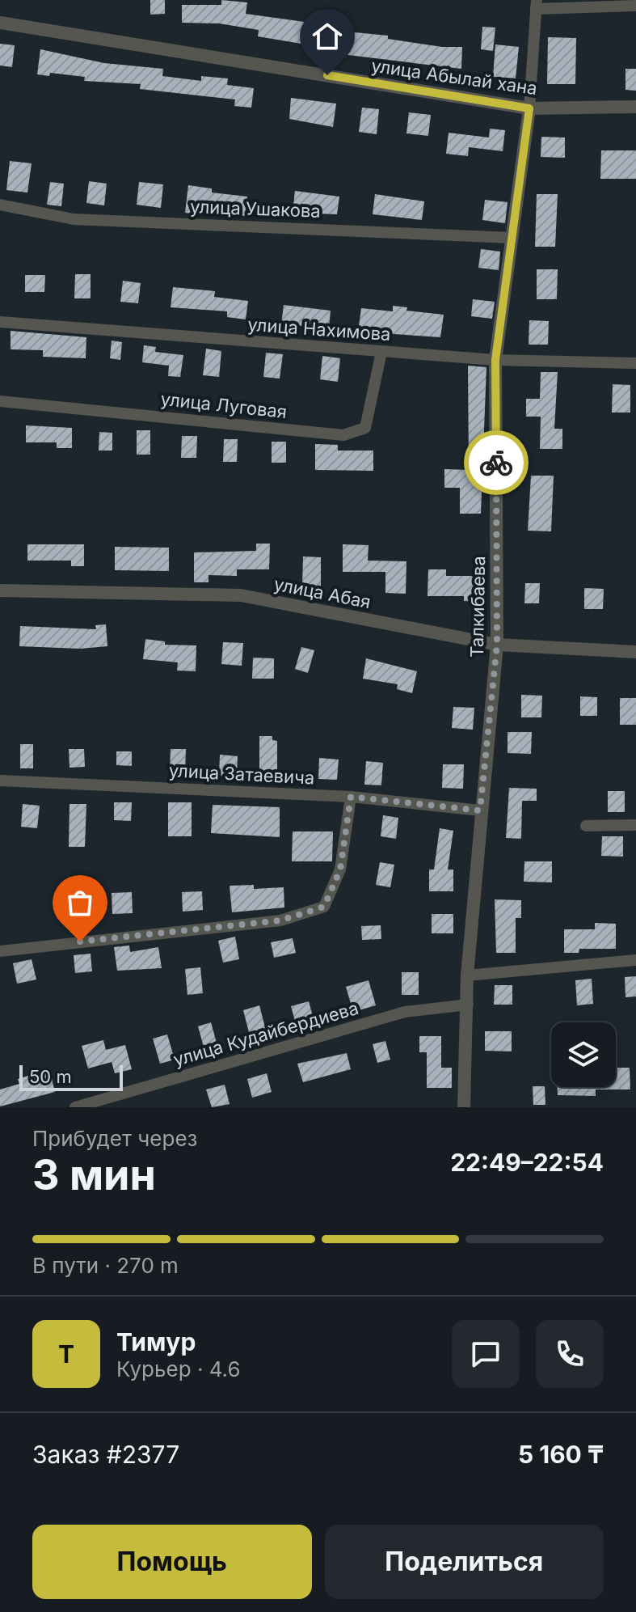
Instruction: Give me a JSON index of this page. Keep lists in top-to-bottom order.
{
  "streets": {
    "street": [
      "улица Абылай хана",
      "улица Ушакова",
      "улица Нахимова",
      "улица Луговая",
      "улица Абая",
      "Талкибаева",
      "улица Затаевича",
      "улица Кудайбердиева"
    ]
  },
  "crossings": [
    ["улица Абылай хана", "Талкибаева"],
    ["улица Ушакова", "Талкибаева"],
    ["улица Нахимова", "улица Луговая"],
    ["улица Нахимова", "Талкибаева"],
    ["улица Абая", "Талкибаева"],
    ["Талкибаева", "улица Затаевича"],
    ["Талкибаева", "улица Кудайбердиева"]
  ],
  "scale_bar": "50 m",
  "page": {
    "scale": "50 m",
    "heading": ["3 мин", "Прибудет через", "22:49–22:54"],
    "panel": [
      "Тимур",
      "Курьер · 4.6",
      "Заказ #2377",
      "5 160 ₸"
    ],
    "bar": "В пути · 270 m",
    "round": "Т",
    "buttons": ["Помощь", "Поделиться"]
  }
}
